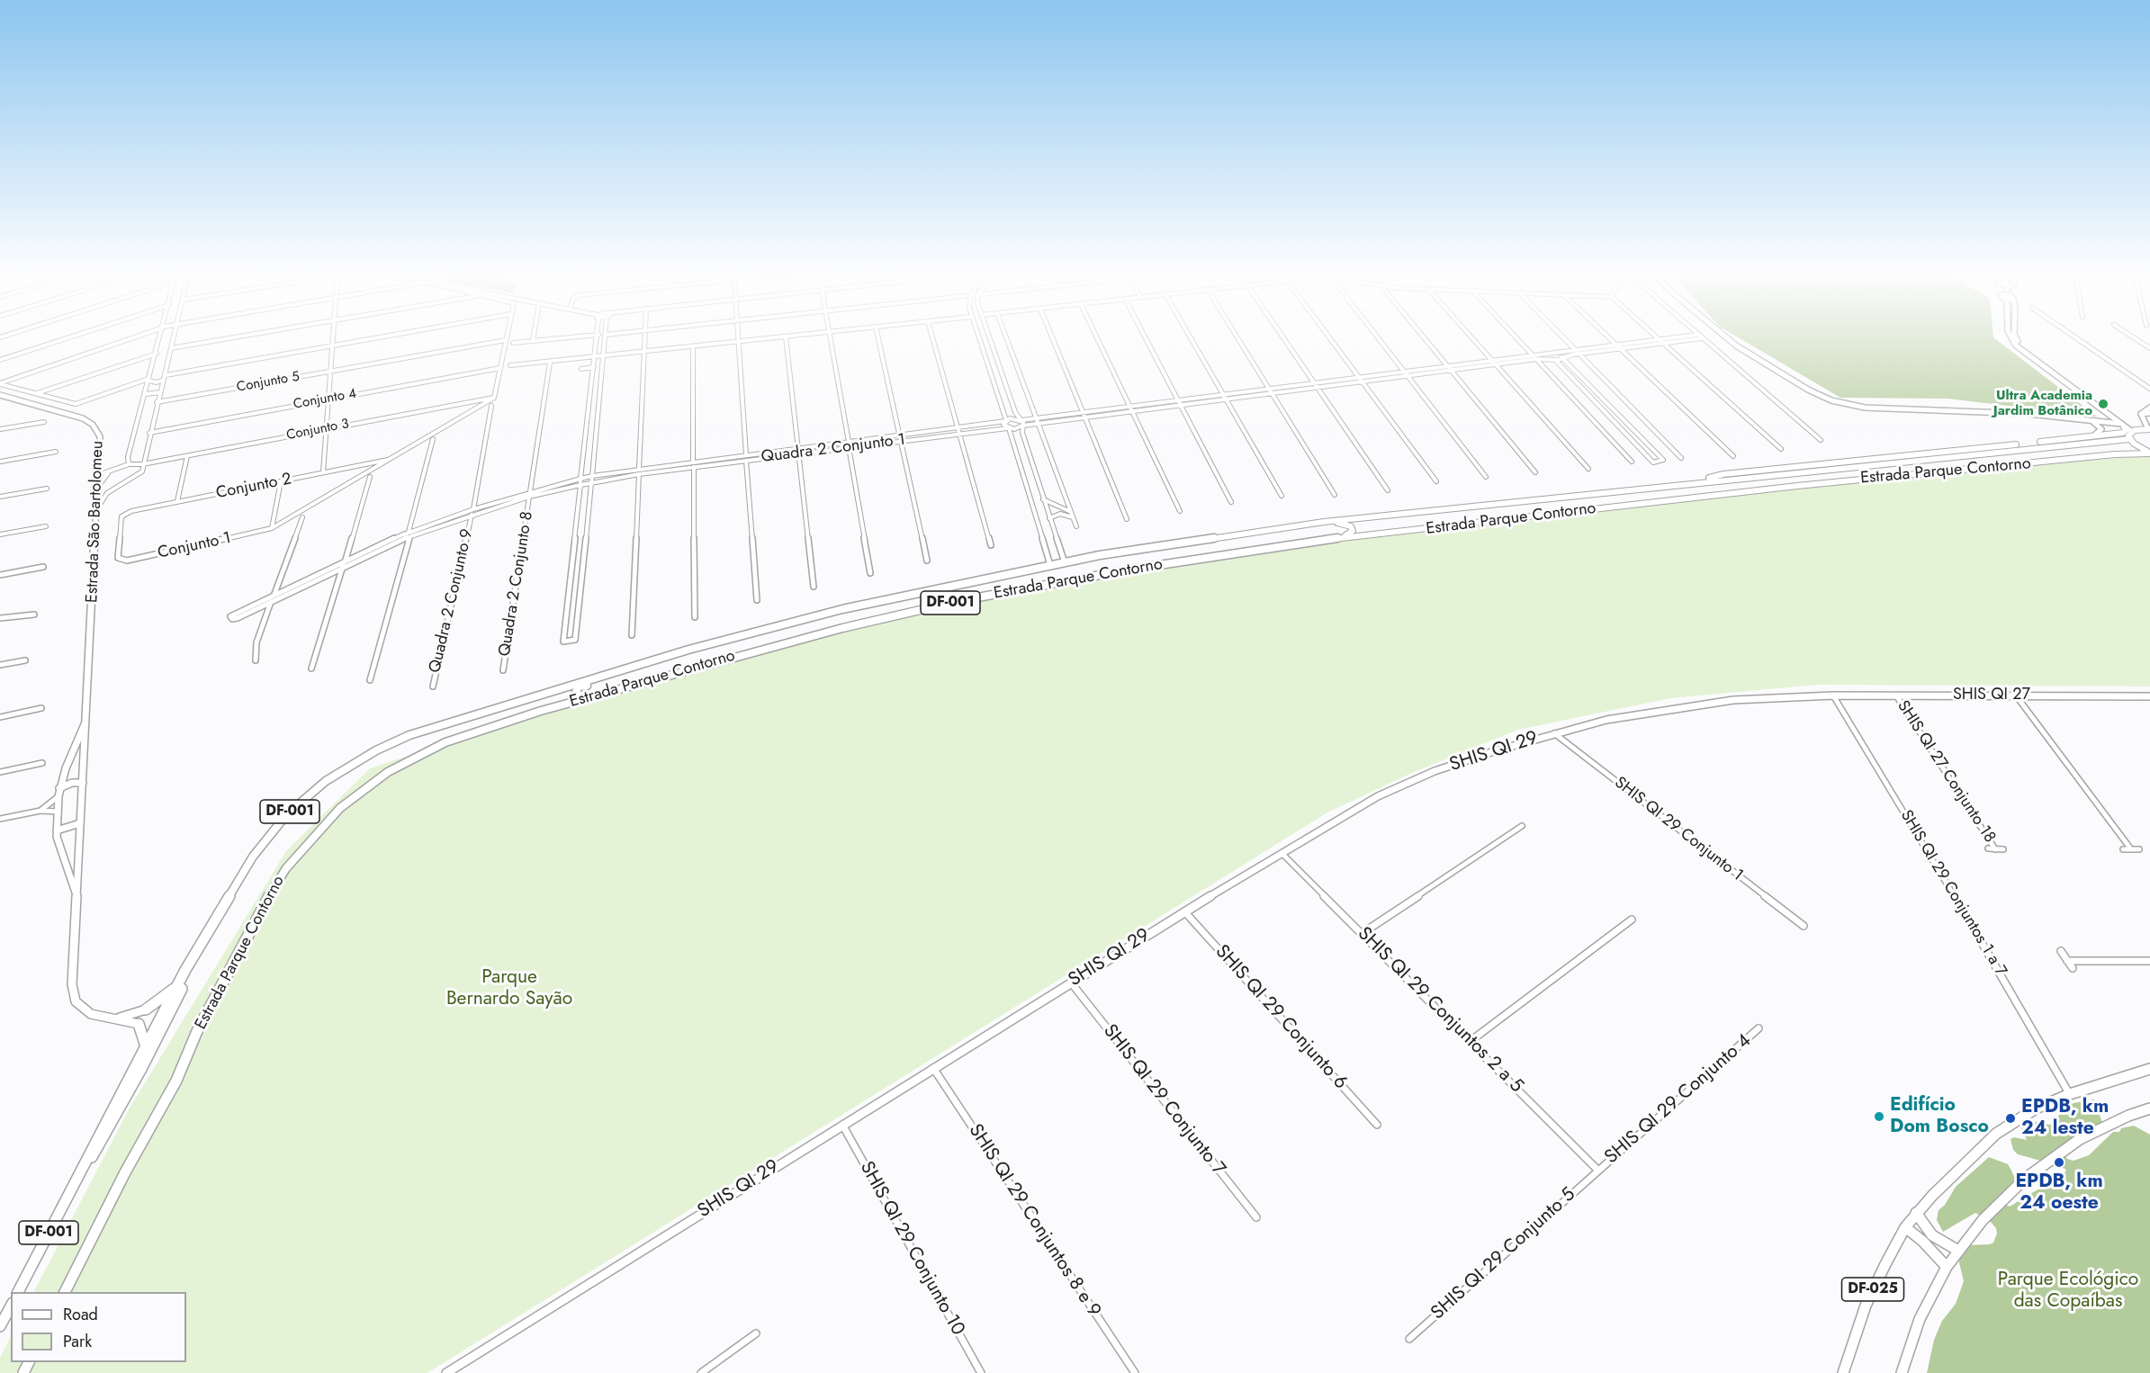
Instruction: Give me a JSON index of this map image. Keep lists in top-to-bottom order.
{
  "streets": {
    "main road": ["Estrada Parque Contorno", "DF-001", "DF-025"],
    "street": [
      "Conjunto 5",
      "Conjunto 4",
      "Conjunto 3",
      "Quadra 2 Conjunto 1",
      "Conjunto 2",
      "Estrada São Bartolomeu",
      "Conjunto 1",
      "Quadra 2 Conjunto 8",
      "Quadra 2 Conjunto 9",
      "SHIS QI 27",
      "SHIS QI 29",
      "SHIS QI 27 Conjunto 18",
      "SHIS QI 29 Conjunto 1",
      "SHIS QI 29 Conjuntos 1 a 7",
      "SHIS QI 29 Conjuntos 2 a 5",
      "SHIS QI 29 Conjunto 6",
      "SHIS QI 29 Conjunto 4",
      "SHIS QI 29 Conjunto 7",
      "SHIS QI 29 Conjuntos 8 e 9",
      "SHIS QI 29 Conjunto 10",
      "SHIS QI 29 Conjunto 5"
    ]
  },
  "crossings": [
    ["Conjunto 3", "Estrada São Bartolomeu"],
    ["Conjunto 3", "Conjunto 1"],
    ["Estrada Parque Contorno", "DF-001"],
    ["Conjunto 2", "Conjunto 1"],
    ["SHIS QI 27", "SHIS QI 29"],
    ["SHIS QI 27", "SHIS QI 27 Conjunto 18"],
    ["SHIS QI 27", "SHIS QI 29 Conjuntos 1 a 7"],
    ["SHIS QI 29", "SHIS QI 29 Conjunto 1"],
    ["SHIS QI 29", "SHIS QI 29 Conjuntos 1 a 7"],
    ["SHIS QI 29", "SHIS QI 29 Conjuntos 2 a 5"],
    ["SHIS QI 29", "SHIS QI 29 Conjunto 6"],
    ["SHIS QI 29", "SHIS QI 29 Conjunto 7"],
    ["SHIS QI 29", "SHIS QI 29 Conjuntos 8 e 9"],
    ["SHIS QI 29", "SHIS QI 29 Conjunto 10"],
    ["SHIS QI 29 Conjuntos 1 a 7", "DF-025"],
    ["SHIS QI 29 Conjuntos 2 a 5", "SHIS QI 29 Conjunto 4"],
    ["SHIS QI 29 Conjuntos 2 a 5", "SHIS QI 29 Conjunto 5"],
    ["SHIS QI 29 Conjunto 4", "SHIS QI 29 Conjunto 5"]
  ],
  "parks": ["Parque Bernardo Sayão", "Parque Ecológico das Copaíbas"],
  "places": [
    "Ultra Academia Jardim Botânico",
    "Edifício Dom Bosco",
    "EPDB, km 24 leste",
    "EPDB, km 24 oeste"
  ],
  "legend": ["Road", "Park"]
}
